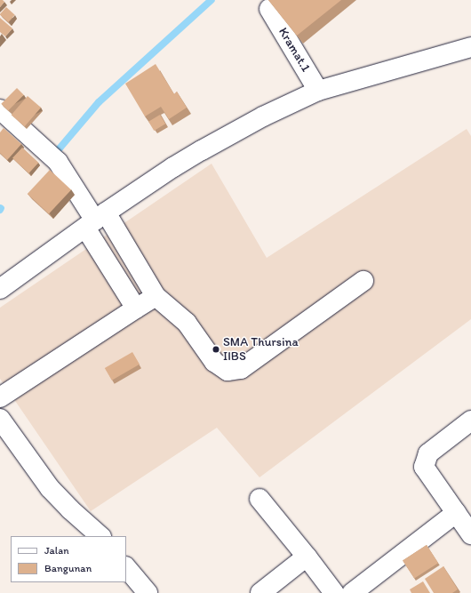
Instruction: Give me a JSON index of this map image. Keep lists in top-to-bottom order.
{
  "streets": {
    "street": ["Kramat.1"]
  },
  "places": ["SMA Thursina IIBS"],
  "legend": ["Jalan", "Bangunan"]
}
